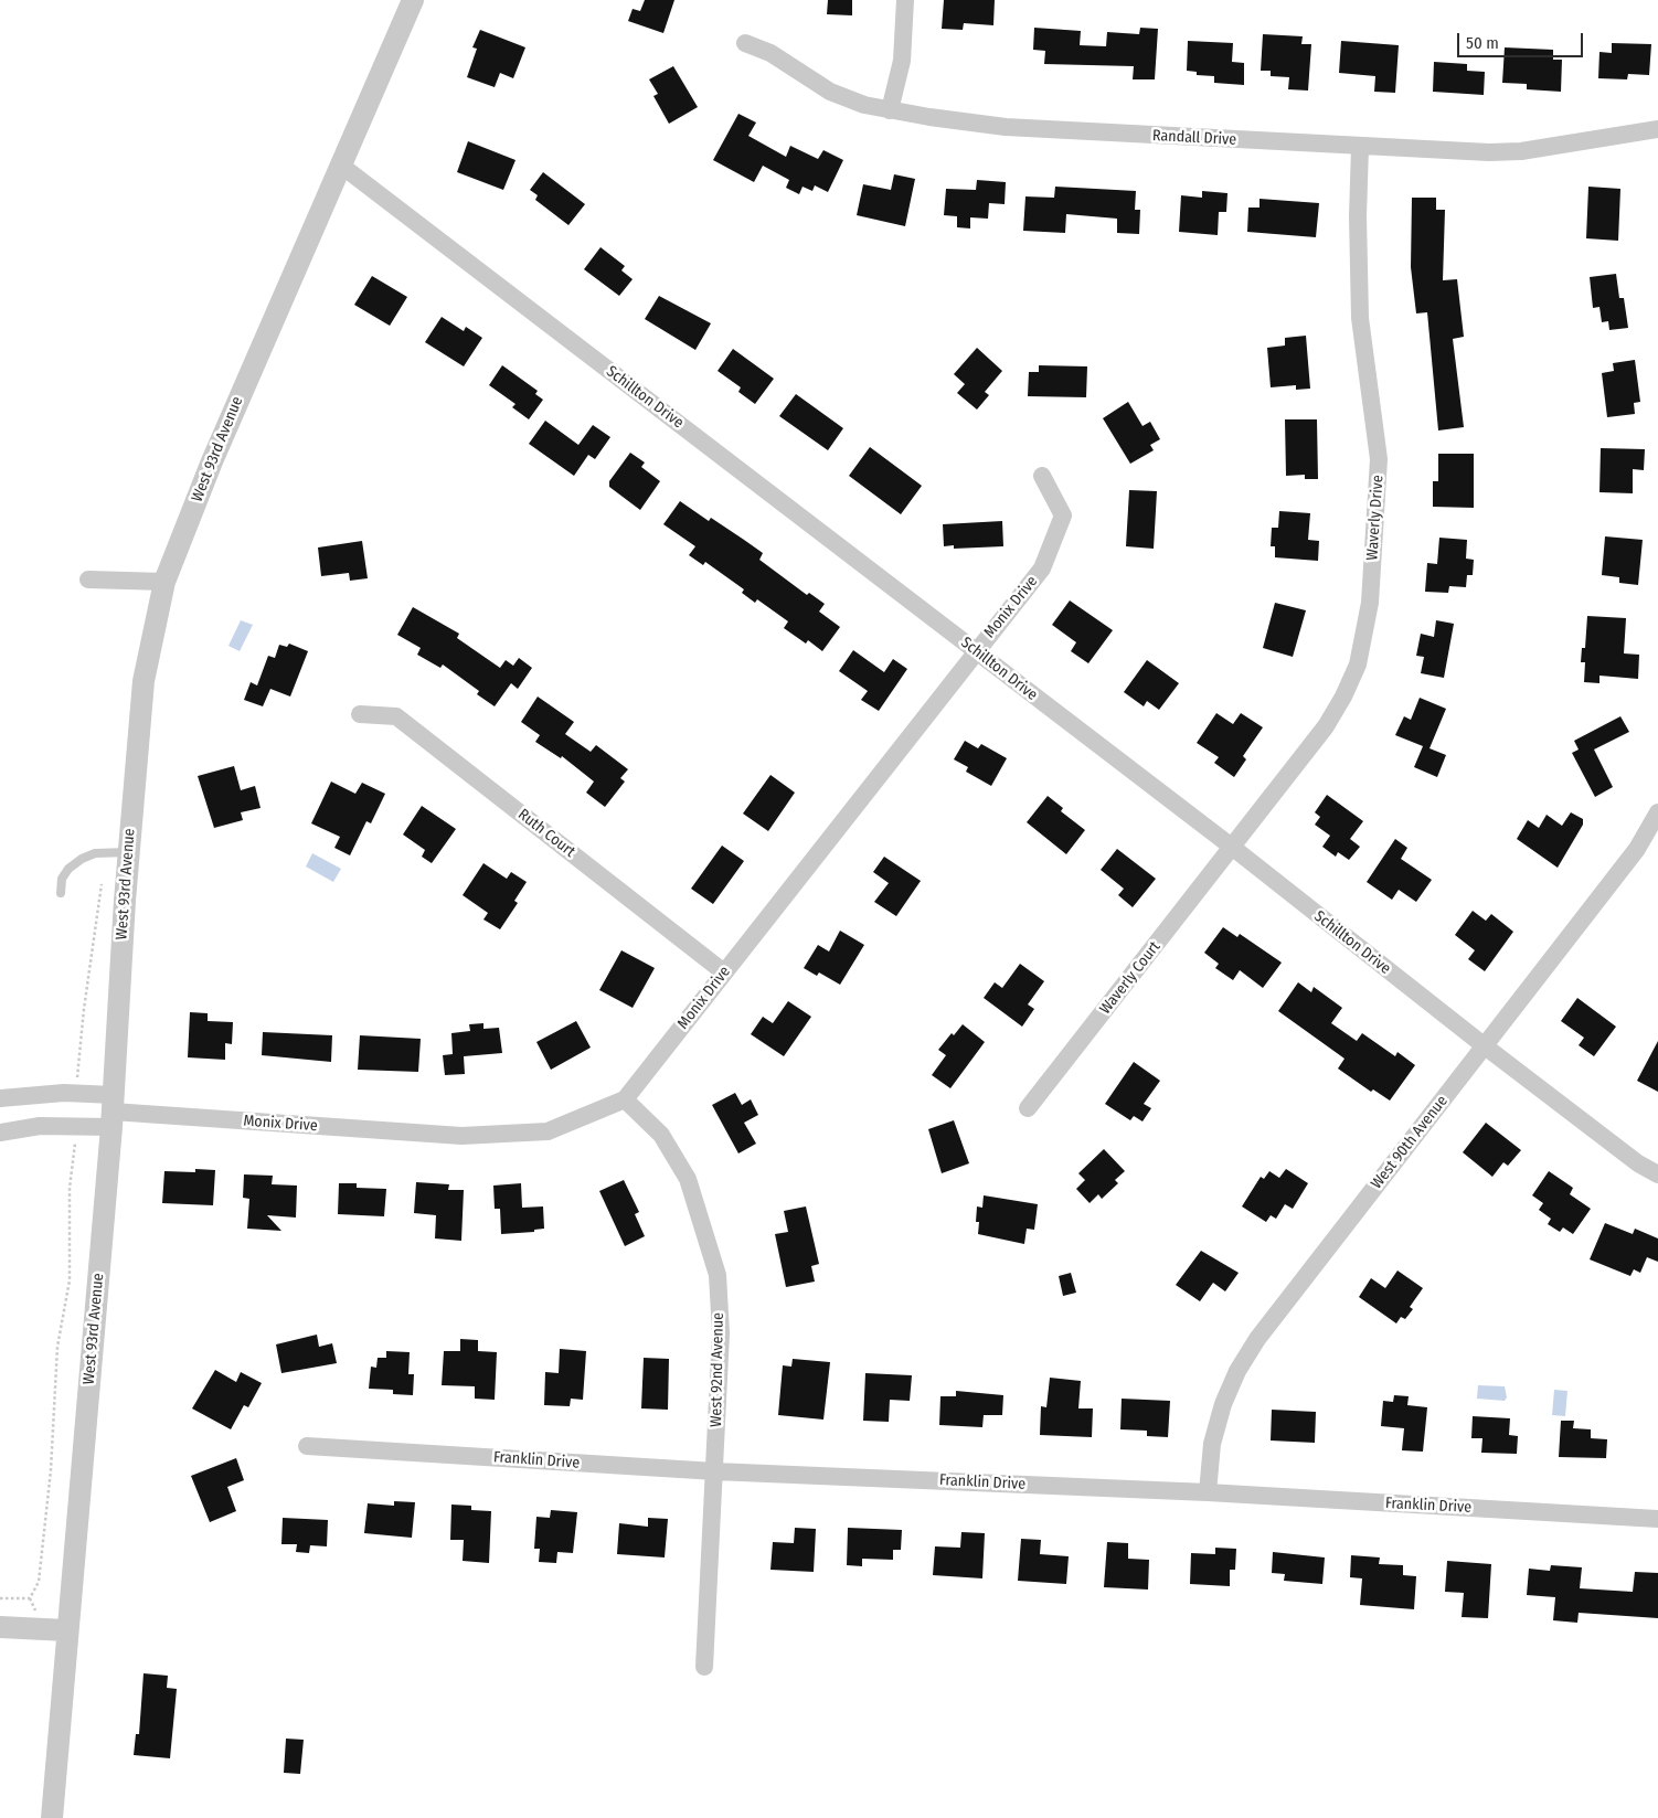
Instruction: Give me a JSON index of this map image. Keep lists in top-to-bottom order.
{
  "streets": {
    "street": [
      "Randall Drive",
      "Schillton Drive",
      "West 93rd Avenue",
      "Waverly Drive",
      "Monix Drive",
      "Ruth Court",
      "Waverly Court",
      "West 90th Avenue",
      "West 92nd Avenue",
      "Franklin Drive"
    ]
  },
  "crossings": [
    ["Randall Drive", "Waverly Drive"],
    ["Schillton Drive", "West 93rd Avenue"],
    ["Schillton Drive", "Waverly Drive"],
    ["Schillton Drive", "Monix Drive"],
    ["Schillton Drive", "Waverly Court"],
    ["Schillton Drive", "West 90th Avenue"],
    ["West 93rd Avenue", "Monix Drive"],
    ["Waverly Drive", "Waverly Court"],
    ["Monix Drive", "Ruth Court"],
    ["Monix Drive", "West 92nd Avenue"],
    ["West 90th Avenue", "Franklin Drive"],
    ["West 92nd Avenue", "Franklin Drive"]
  ],
  "scale_bar": "50 m"
}
